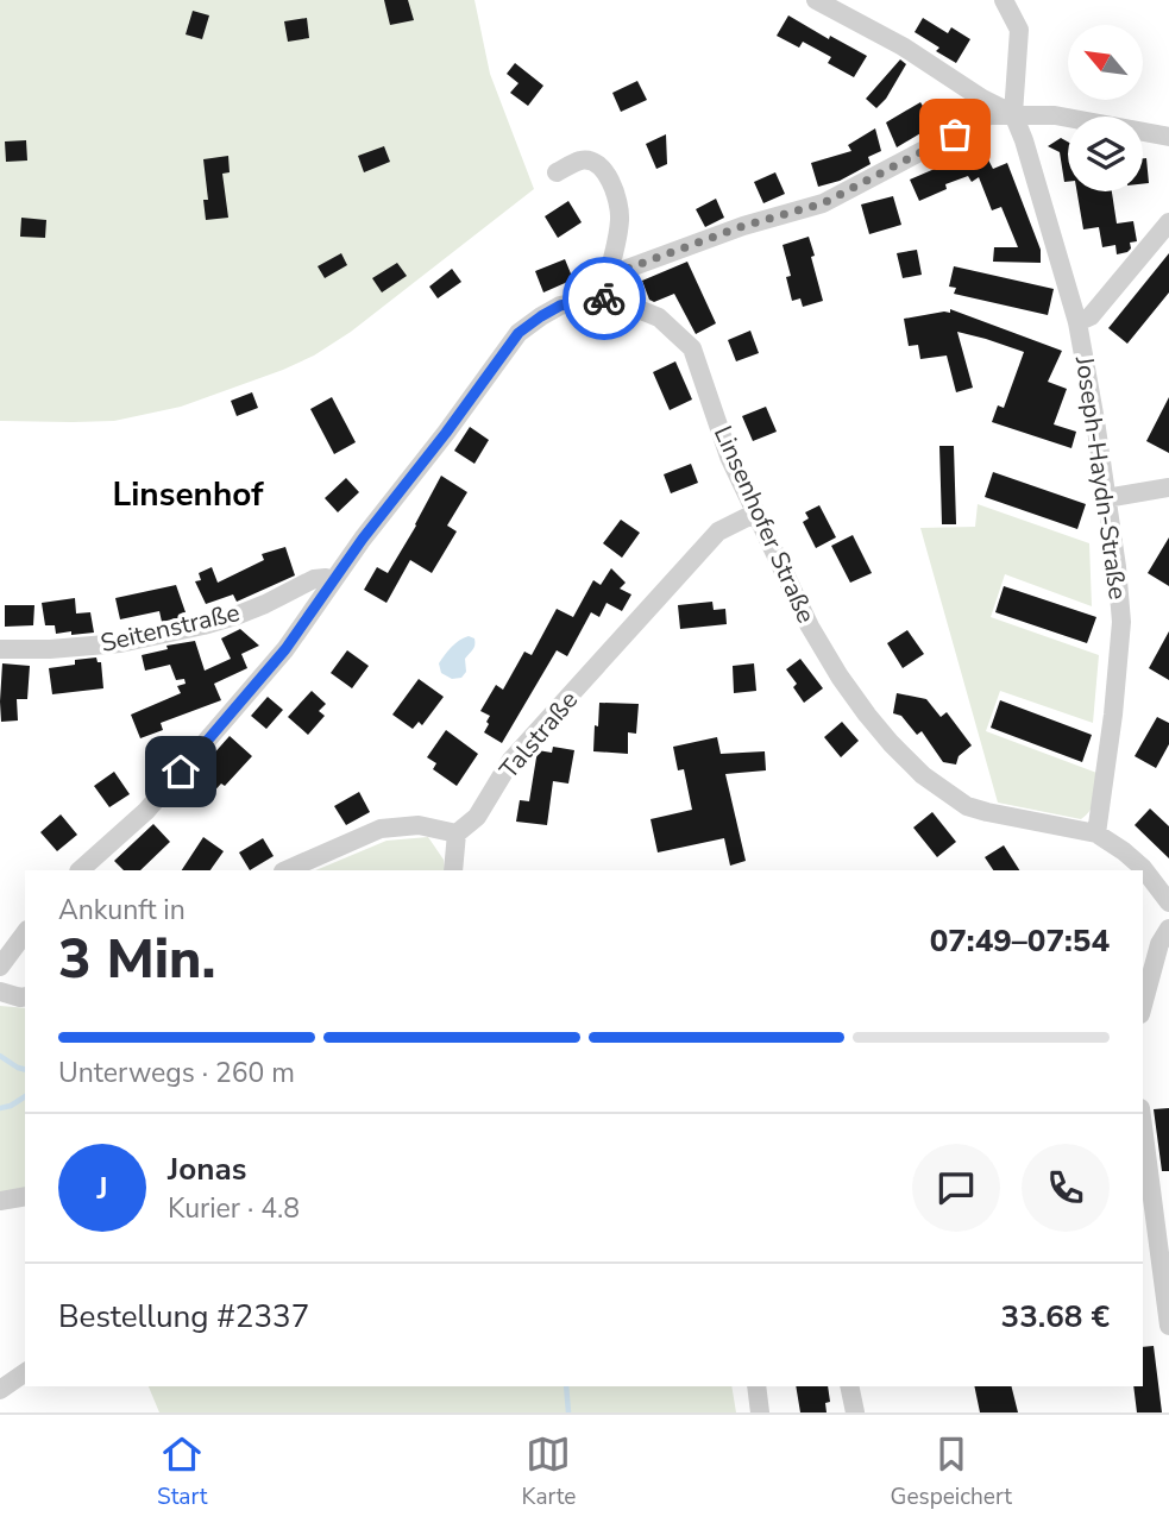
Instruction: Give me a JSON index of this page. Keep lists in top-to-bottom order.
{
  "streets": {
    "street": [
      "Joseph-Haydn-Straße",
      "Linsenhofer Straße",
      "Seitenstraße",
      "Talstraße"
    ]
  },
  "crossings": [
    ["Joseph-Haydn-Straße", "Linsenhofer Straße"],
    ["Linsenhofer Straße", "Seitenstraße"],
    ["Linsenhofer Straße", "Talstraße"]
  ],
  "districts": ["Linsenhof"],
  "north": "top left",
  "page": {
    "heading": ["3 Min.", "Ankunft in", "07:49–07:54"],
    "panel": [
      "Jonas",
      "Kurier · 4.8",
      "Bestellung #2337",
      "33.68 €"
    ],
    "bar": "Unterwegs · 260 m",
    "round": "J",
    "tabs": ["Start", "Karte", "Gespeichert"]
  }
}
